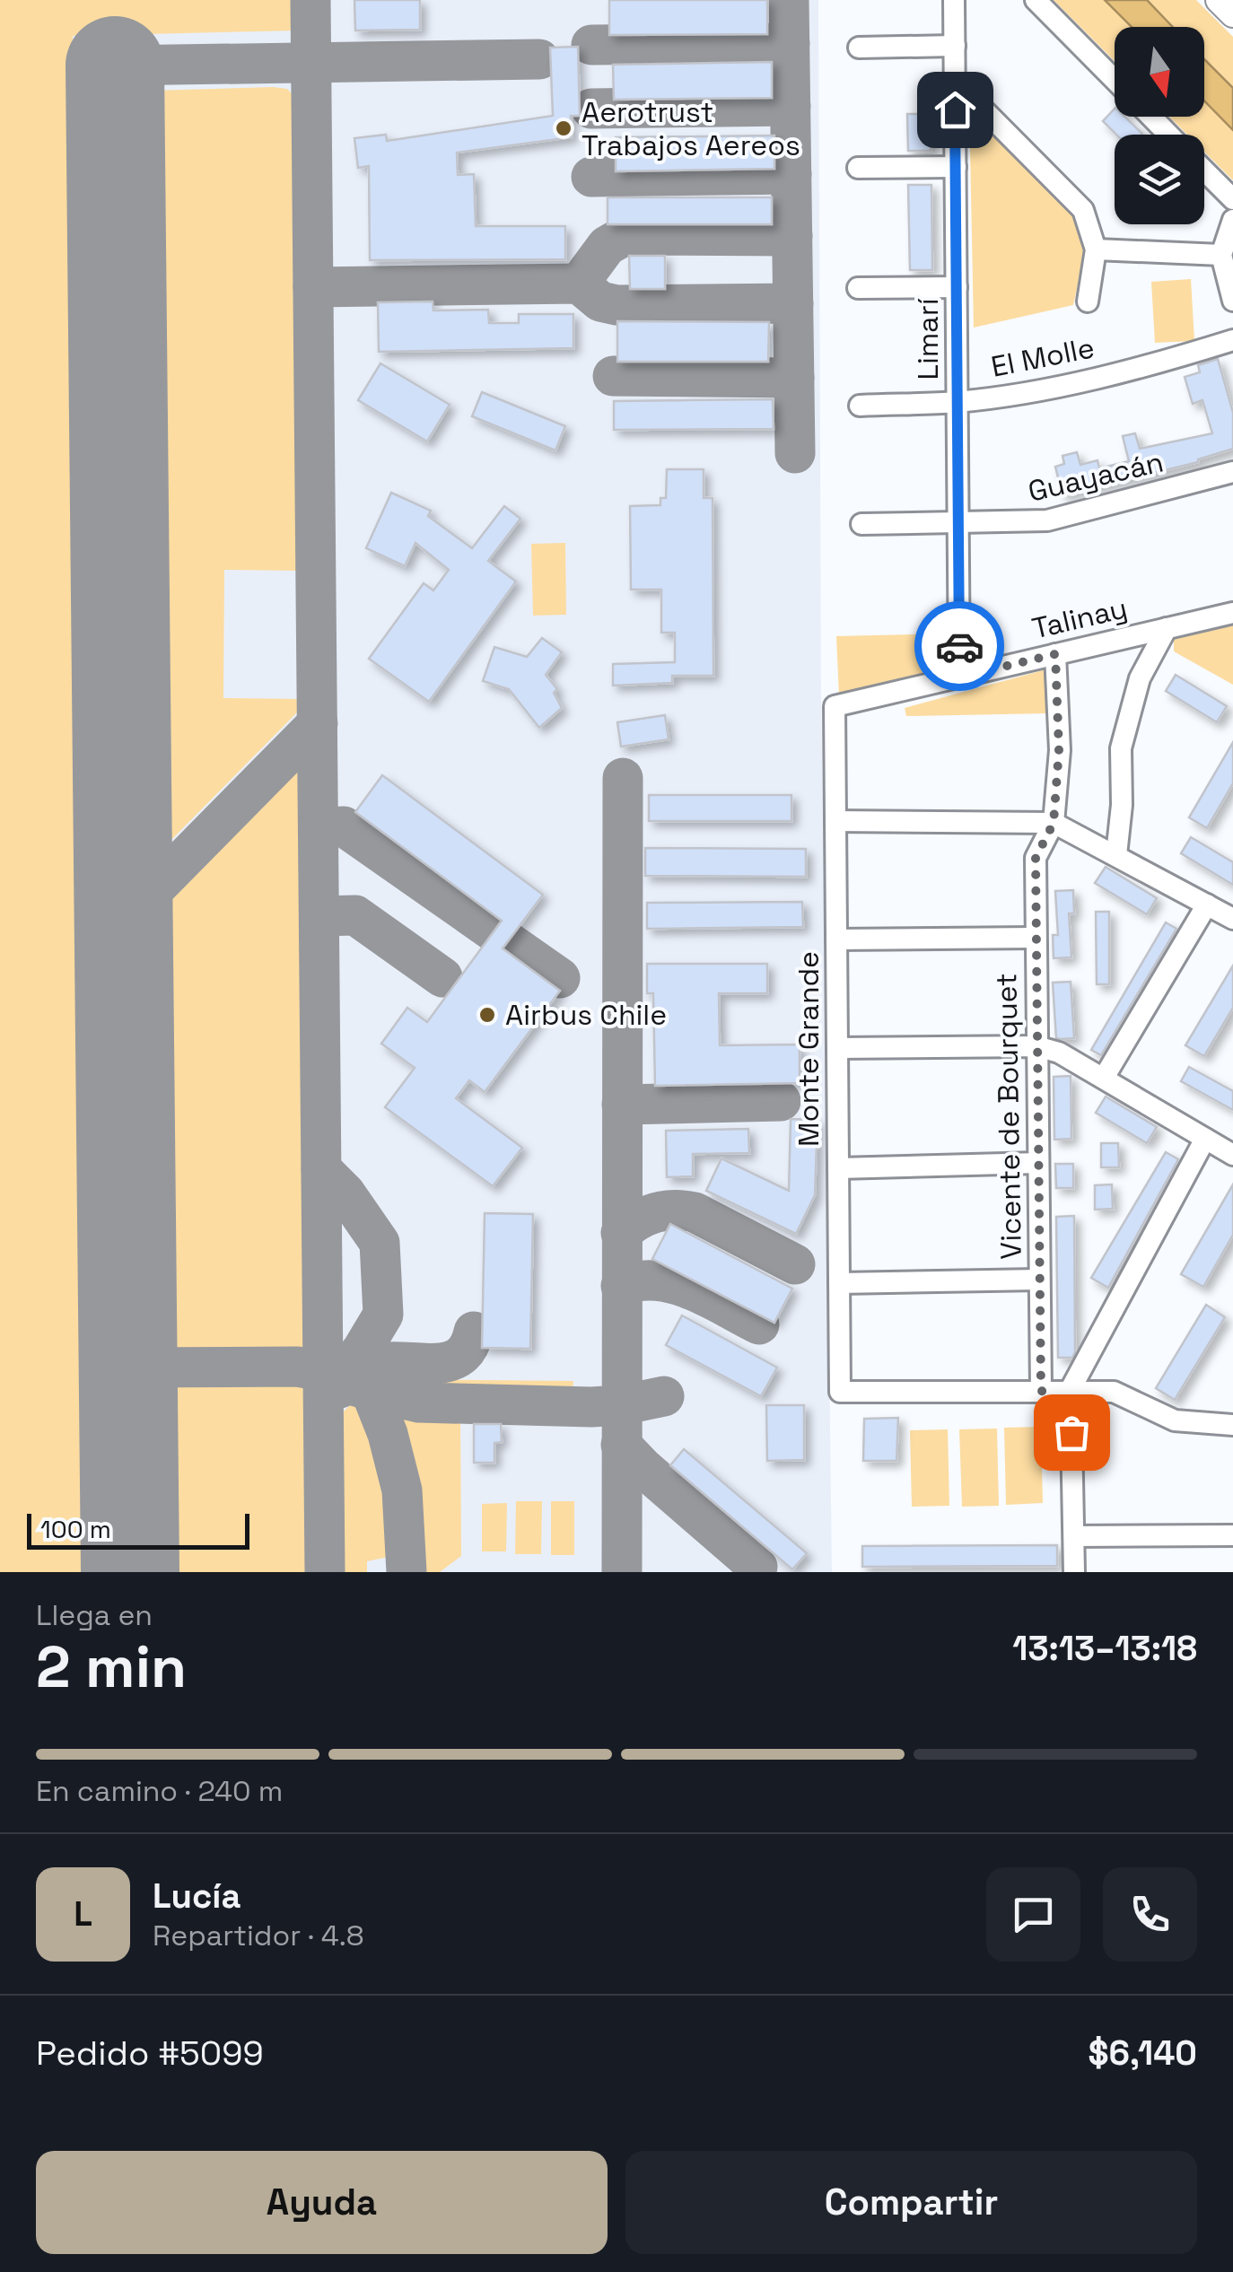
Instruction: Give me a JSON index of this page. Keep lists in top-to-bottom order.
{
  "streets": {
    "street": [
      "Limarí",
      "El Molle",
      "Guayacán",
      "Talinay",
      "Monte Grande",
      "Vicente de Bourquet"
    ]
  },
  "crossings": [
    ["Limarí", "El Molle"],
    ["Limarí", "Guayacán"],
    ["Limarí", "Talinay"],
    ["Talinay", "Monte Grande"],
    ["Talinay", "Vicente de Bourquet"],
    ["Monte Grande", "Vicente de Bourquet"]
  ],
  "places": ["Aerotrust Trabajos Aereos", "Airbus Chile"],
  "scale_bar": "100 m",
  "north": "bottom",
  "page": {
    "scale": "100 m",
    "heading": ["2 min", "Llega en", "13:13–13:18"],
    "panel": [
      "Lucía",
      "Repartidor · 4.8",
      "Pedido #5099",
      "$6,140"
    ],
    "bar": "En camino · 240 m",
    "round": "L",
    "buttons": ["Ayuda", "Compartir"]
  }
}
